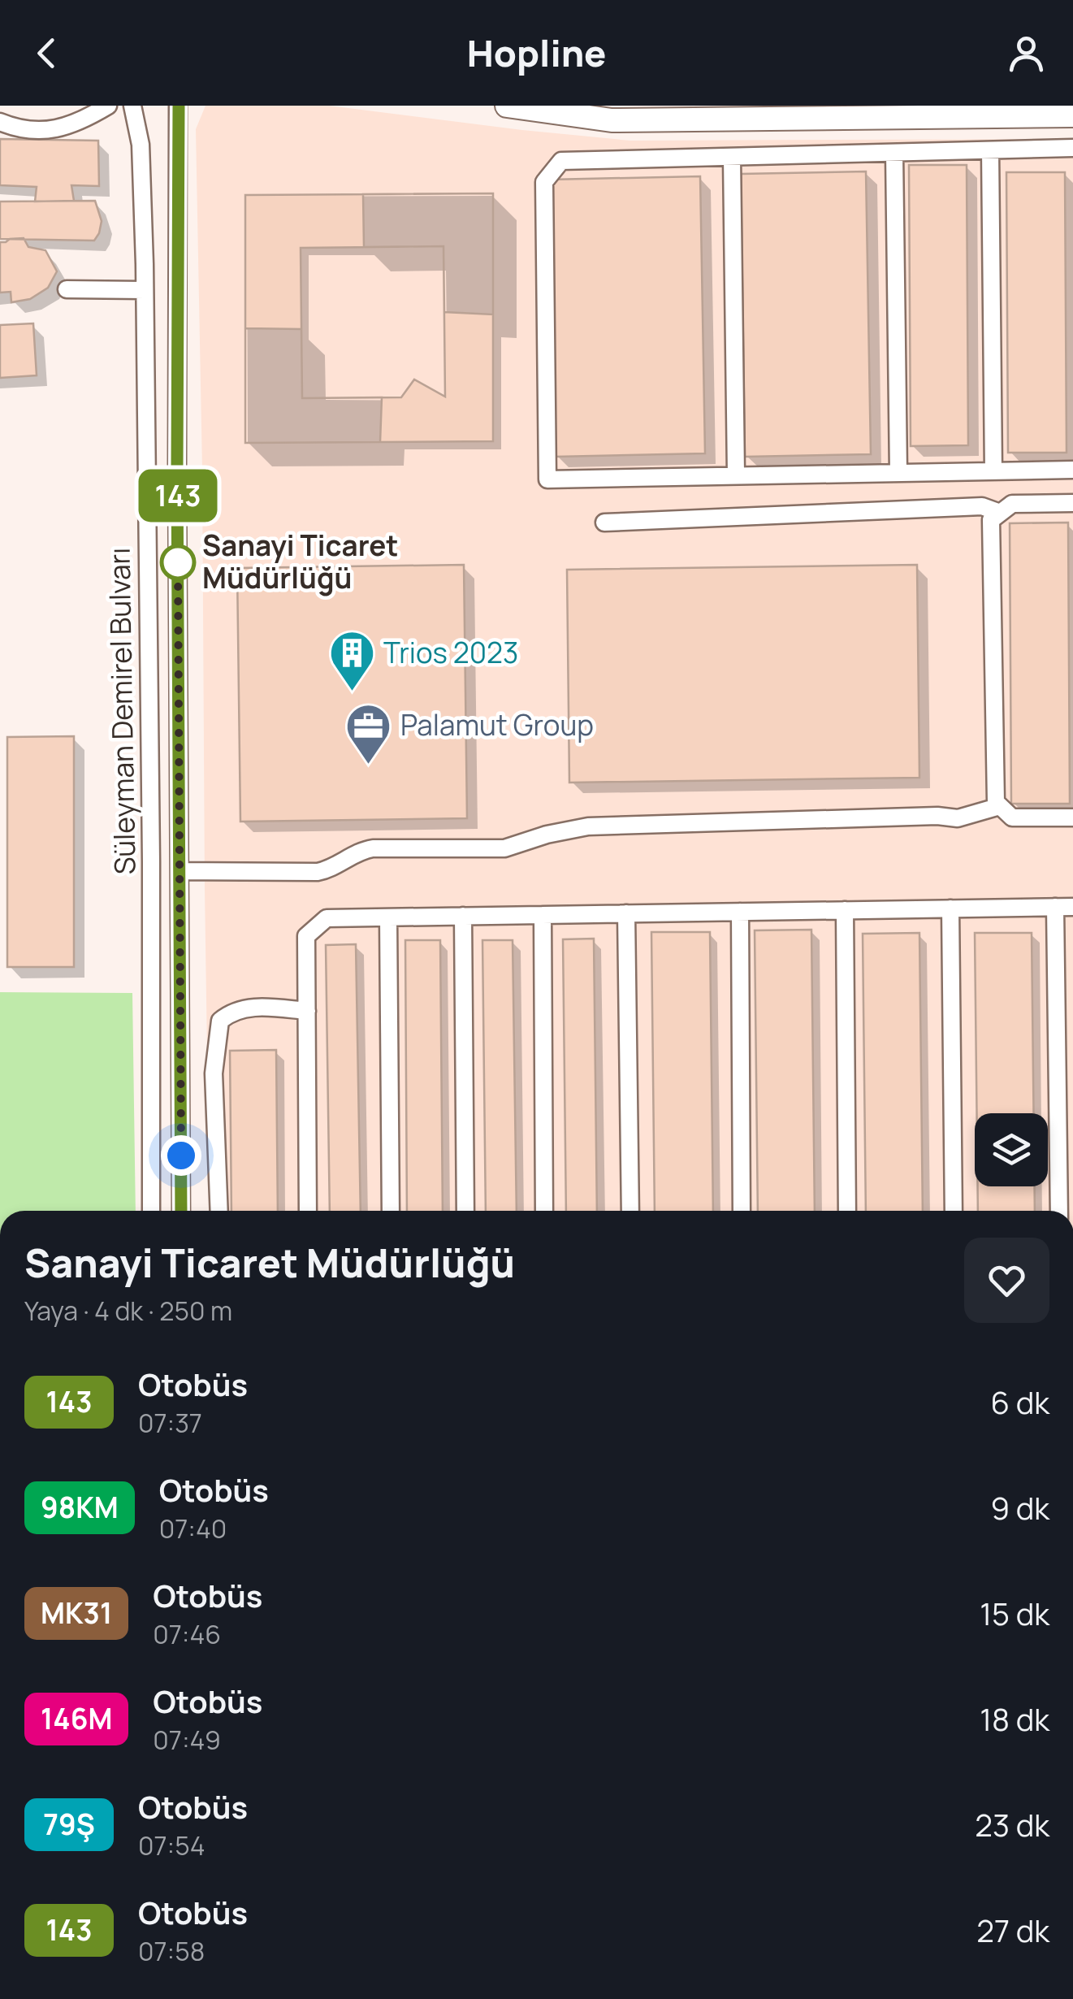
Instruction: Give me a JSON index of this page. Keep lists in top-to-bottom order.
{
  "streets": {
    "street": ["Süleyman Demirel Bulvarı"]
  },
  "places": {
    "other": ["Sanayi Ticaret Müdürlüğü"],
    "building": ["Trios 2023"],
    "office": ["Palamut Group"]
  },
  "lines": ["bus line 143"],
  "page": {
    "header": "Hopline",
    "on_map": "143",
    "heading": ["Sanayi Ticaret Müdürlüğü", "Yaya · 4 dk · 250 m"],
    "list": [
      {
        "mark": "143",
        "name": "Otobüs",
        "note": "07:37",
        "value": "6 dk"
      },
      {
        "mark": "98KM",
        "name": "Otobüs",
        "note": "07:40",
        "value": "9 dk"
      },
      {
        "mark": "MK31",
        "name": "Otobüs",
        "note": "07:46",
        "value": "15 dk"
      },
      {
        "mark": "146M",
        "name": "Otobüs",
        "note": "07:49",
        "value": "18 dk"
      },
      {
        "mark": "79Ş",
        "name": "Otobüs",
        "note": "07:54",
        "value": "23 dk"
      },
      {
        "mark": "143",
        "name": "Otobüs",
        "note": "07:58",
        "value": "27 dk"
      }
    ]
  }
}
